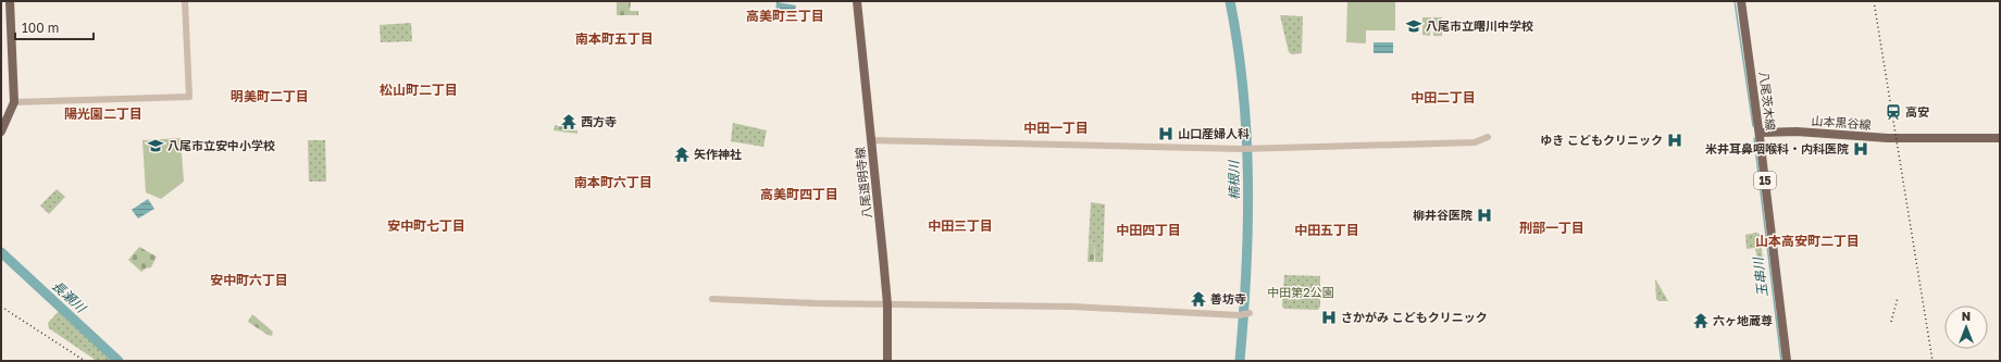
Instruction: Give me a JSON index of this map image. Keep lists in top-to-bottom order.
{
  "streets": {
    "main road": [
      "八尾茨木線",
      "山本黒谷線",
      "15",
      "八尾道明寺線"
    ]
  },
  "crossings": [
    ["八尾茨木線", "山本黒谷線"]
  ],
  "districts": [
    "高美町三丁目",
    "南本町五丁目",
    "松山町二丁目",
    "明美町二丁目",
    "中田二丁目",
    "陽光園二丁目",
    "中田一丁目",
    "南本町六丁目",
    "高美町四丁目",
    "安中町七丁目",
    "中田三丁目",
    "刑部一丁目",
    "中田四丁目",
    "中田五丁目",
    "山本高安町二丁目",
    "安中町六丁目"
  ],
  "water": ["楠根川", "玉串川", "長瀬川"],
  "parks": ["中田第2公園"],
  "places": {
    "school or university": ["八尾市立曙川中学校", "八尾市立安中小学校"],
    "station": ["高安"],
    "temple": [
      "西方寺",
      "矢作神社",
      "善坊寺",
      "六ヶ地蔵尊"
    ],
    "hospital": [
      "山口産婦人科",
      "ゆき こどもクリニック",
      "米井耳鼻咽喉科・内科医院",
      "柳井谷医院",
      "さかがみ こどもクリニック"
    ]
  },
  "scale_bar": "100 m",
  "north": "top"
}
